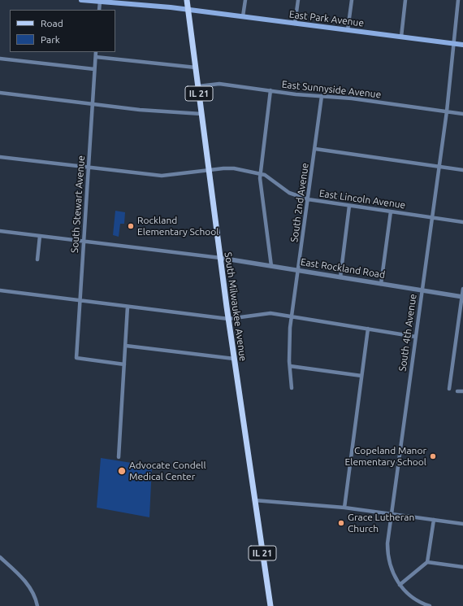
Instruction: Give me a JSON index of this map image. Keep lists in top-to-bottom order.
{
  "streets": {
    "main road": ["East Park Avenue", "IL 21", "South Milwaukee Avenue"],
    "street": [
      "East Sunnyside Avenue",
      "East Lincoln Avenue",
      "South 2nd Avenue",
      "South Stewart Avenue",
      "East Rockland Road",
      "South 4th Avenue"
    ]
  },
  "crossings": [
    ["East Park Avenue", "IL 21"],
    ["East Park Avenue", "South Milwaukee Avenue"],
    ["East Park Avenue", "South 4th Avenue"],
    ["East Sunnyside Avenue", "South 2nd Avenue"],
    ["East Sunnyside Avenue", "South Milwaukee Avenue"],
    ["East Sunnyside Avenue", "South 4th Avenue"],
    ["IL 21", "South Milwaukee Avenue"],
    ["East Lincoln Avenue", "South 2nd Avenue"],
    ["East Lincoln Avenue", "South Stewart Avenue"],
    ["East Lincoln Avenue", "South Milwaukee Avenue"],
    ["East Lincoln Avenue", "South 4th Avenue"],
    ["South 2nd Avenue", "East Rockland Road"],
    ["East Rockland Road", "South Milwaukee Avenue"],
    ["East Rockland Road", "South 4th Avenue"]
  ],
  "places": [
    "Rockland Elementary School",
    "Copeland Manor Elementary School",
    "Advocate Condell Medical Center",
    "Grace Lutheran Church"
  ],
  "legend": ["Road", "Park"]
}
